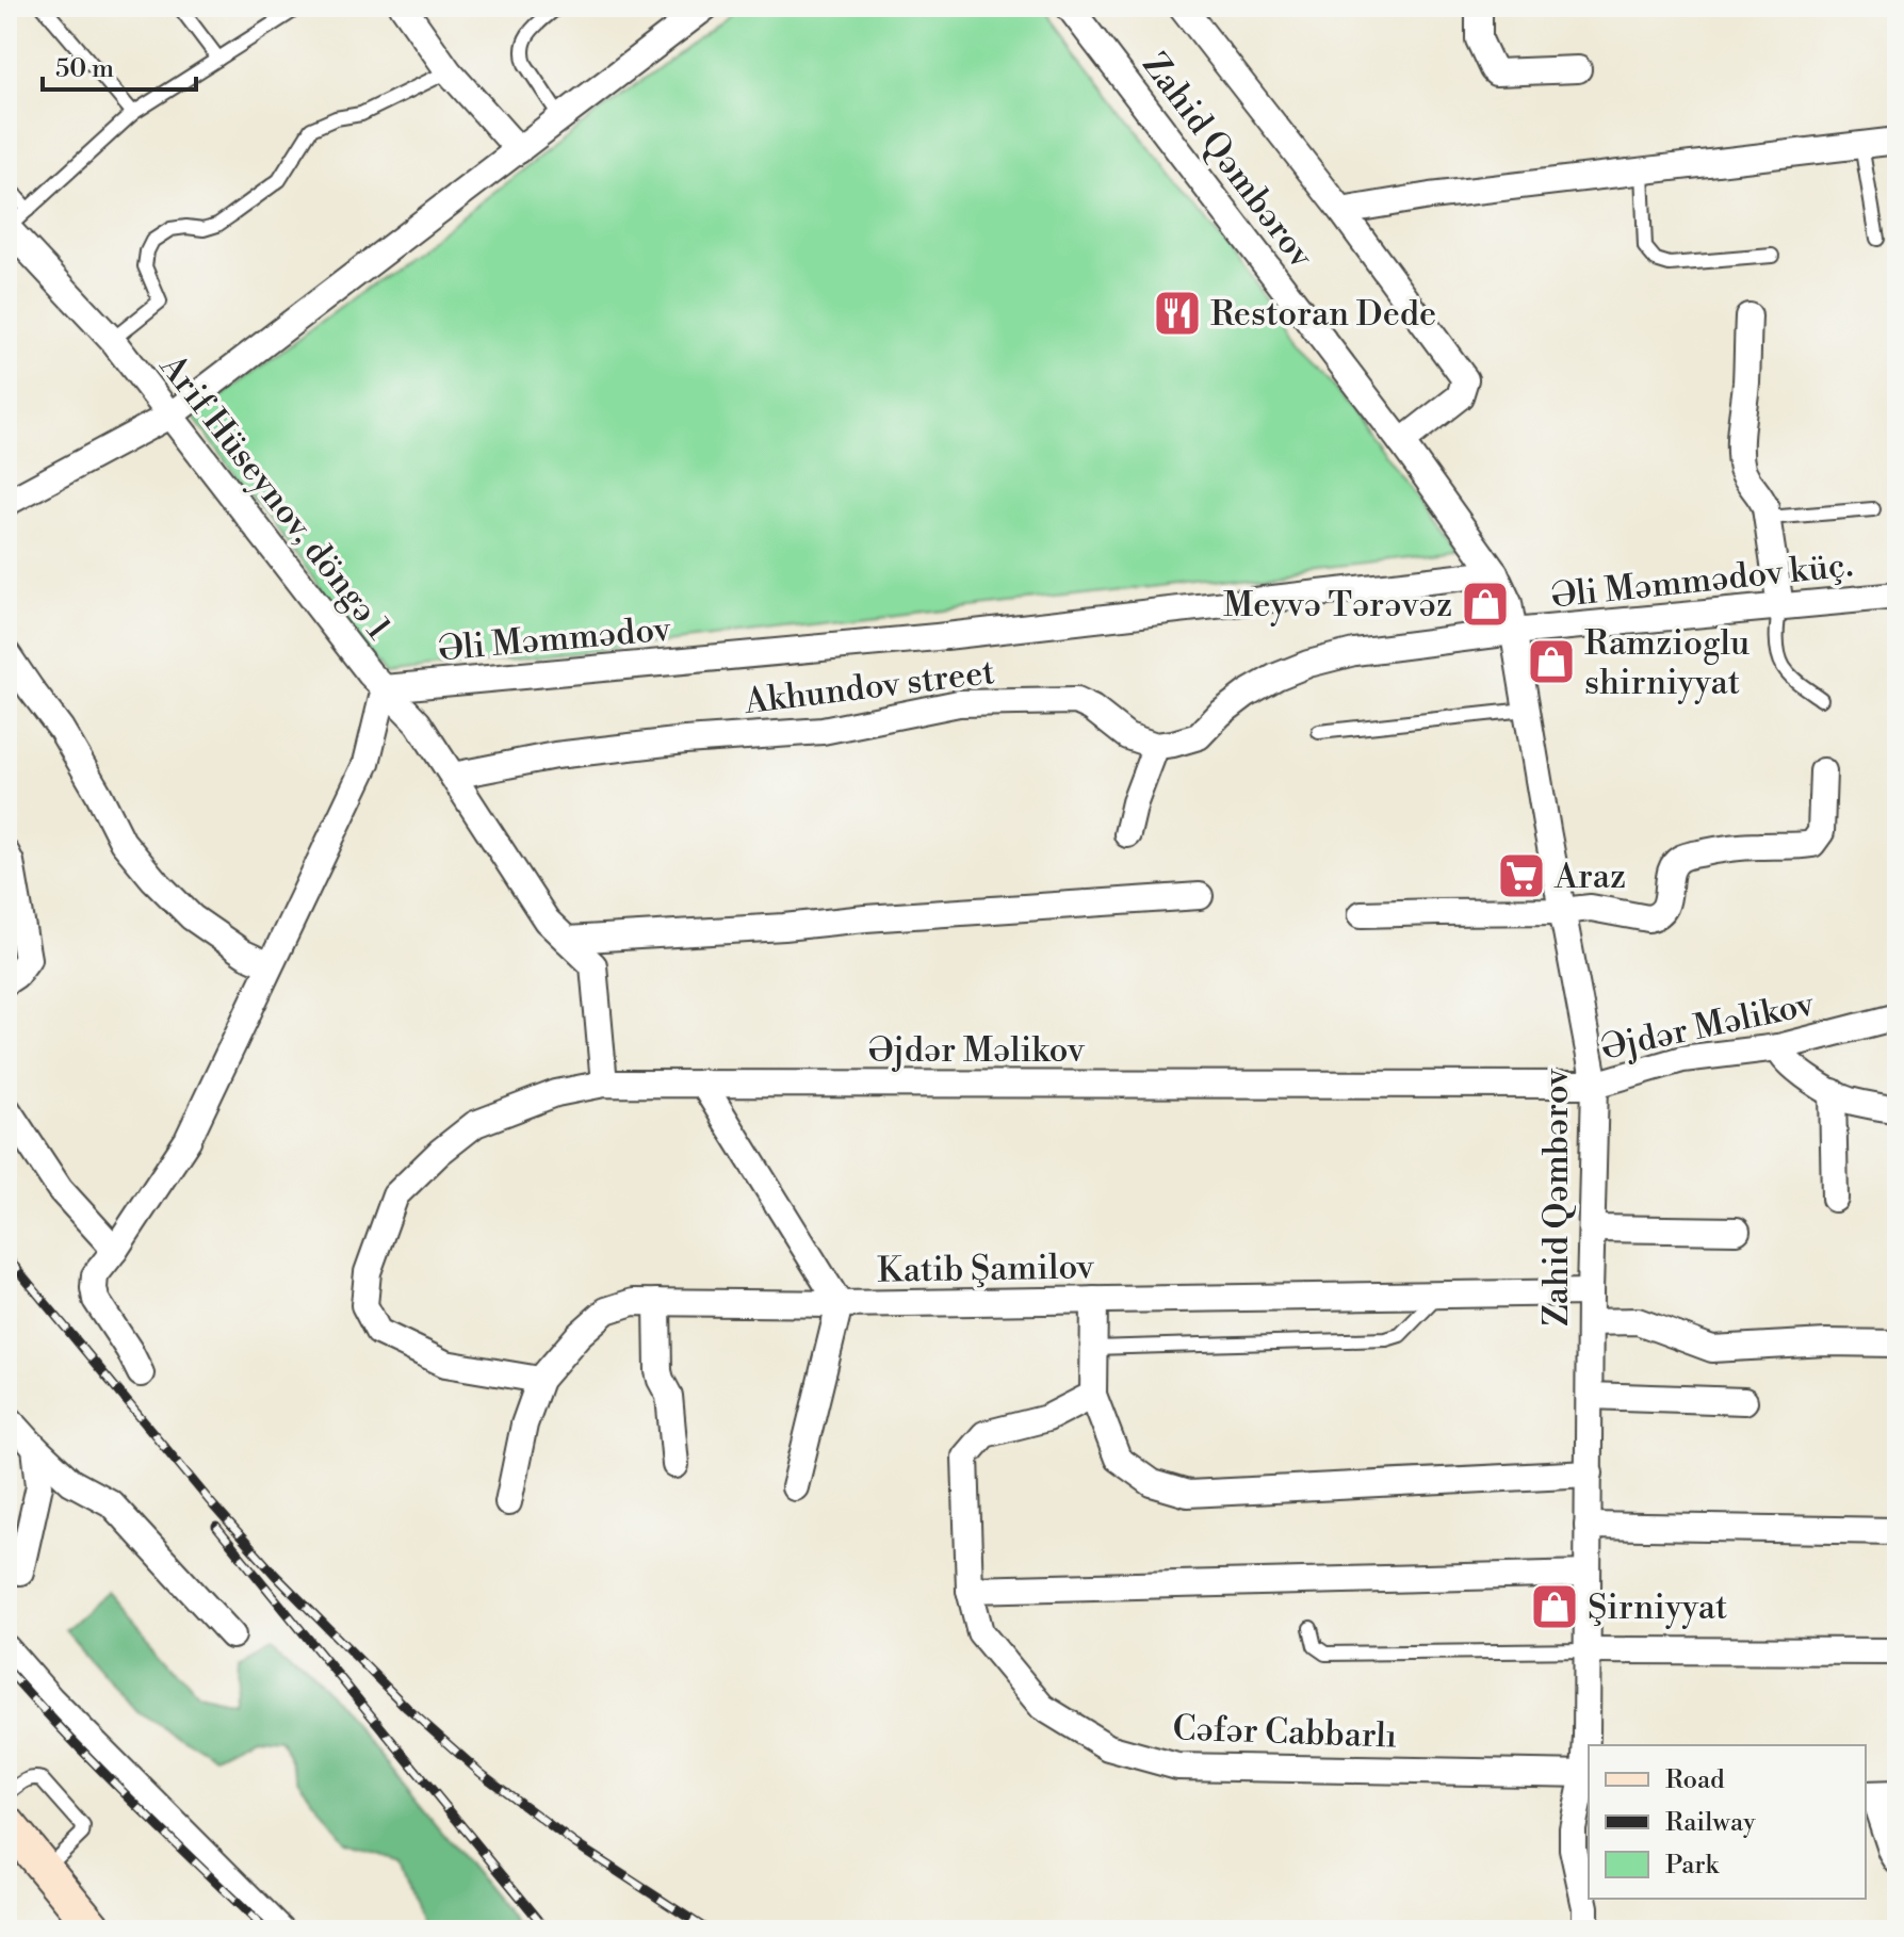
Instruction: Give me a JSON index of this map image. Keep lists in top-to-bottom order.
{
  "streets": {
    "street": [
      "Zahid Qəmbərov",
      "Arif Hüseynov, döngə 1",
      "Əli Məmmədov küç.",
      "Əli Məmmədov",
      "Akhundov street",
      "Əjdər Məlikov",
      "Katib Şamilov",
      "Cəfər Cabbarlı"
    ]
  },
  "crossings": [
    ["Zahid Qəmbərov", "Əli Məmmədov küç."],
    ["Zahid Qəmbərov", "Əli Məmmədov"],
    ["Zahid Qəmbərov", "Əjdər Məlikov"],
    ["Zahid Qəmbərov", "Katib Şamilov"],
    ["Zahid Qəmbərov", "Cəfər Cabbarlı"],
    ["Arif Hüseynov, döngə 1", "Əli Məmmədov"],
    ["Arif Hüseynov, döngə 1", "Akhundov street"],
    ["Arif Hüseynov, döngə 1", "Əjdər Məlikov"],
    ["Əjdər Məlikov", "Katib Şamilov"]
  ],
  "places": {
    "restaurant": ["Restoran Dede"],
    "shop": ["Meyvə Tərəvəz", "Ramzioglu shirniyyat", "Şirniyyat"],
    "supermarket": ["Araz"]
  },
  "legend": ["Road", "Railway", "Park"],
  "scale_bar": "50 m"
}
